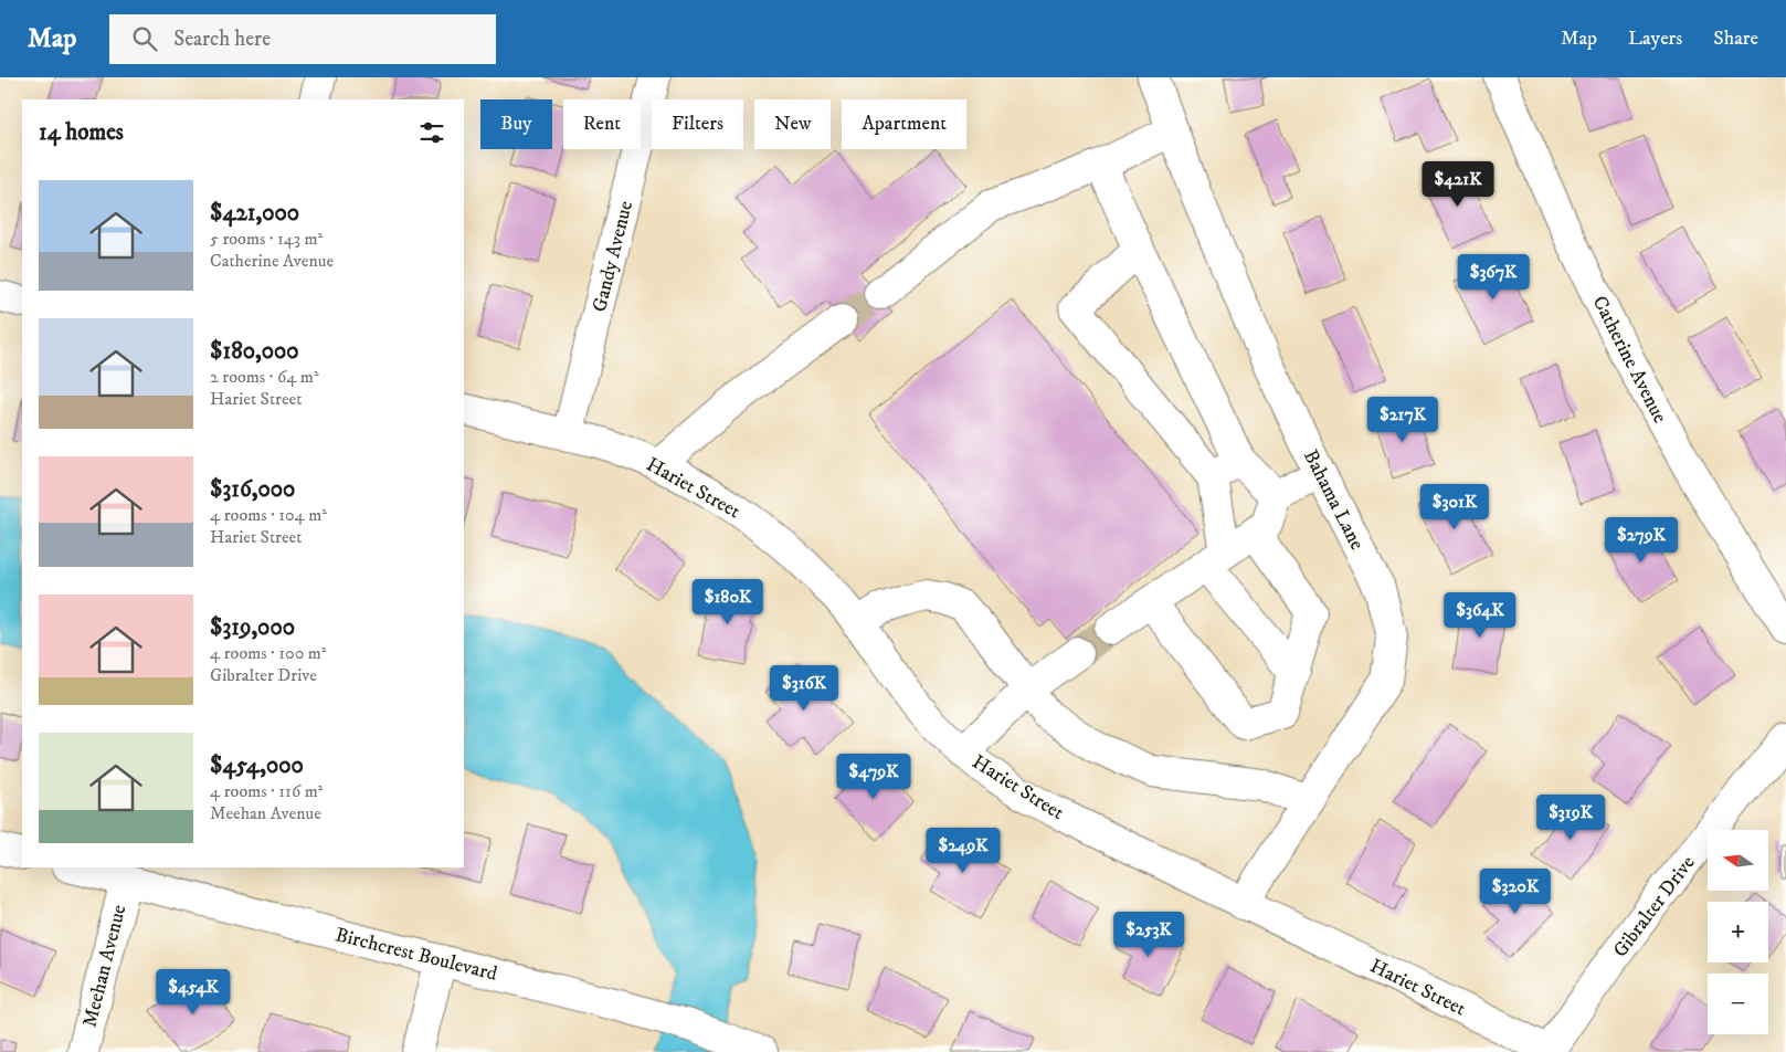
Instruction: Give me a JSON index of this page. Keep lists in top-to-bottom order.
{
  "streets": {
    "street": [
      "Gandy Avenue",
      "Catherine Avenue",
      "Hariet Street",
      "Bahama Lane",
      "Gibralter Drive",
      "Birchcrest Boulevard",
      "Meehan Avenue"
    ]
  },
  "crossings": [
    ["Gandy Avenue", "Hariet Street"],
    ["Hariet Street", "Bahama Lane"],
    ["Hariet Street", "Gibralter Drive"],
    ["Birchcrest Boulevard", "Meehan Avenue"]
  ],
  "north": "left",
  "page": {
    "header": "Map",
    "search": "Search here",
    "nav": ["Map", "Layers", "Share"],
    "chip": [
      "Buy",
      "Rent",
      "Filters",
      "New",
      "Apartment"
    ],
    "heading": "14 homes",
    "price": [
      "$421K",
      "$367K",
      "$217K",
      "$301K",
      "$279K",
      "$180K",
      "$364K",
      "$316K",
      "$479K",
      "$319K",
      "$249K",
      "$320K",
      "$253K",
      "$454K"
    ],
    "list": [
      {
        "name": "$421,000",
        "note": "5 rooms · 143 m² · Catherine Avenue"
      },
      {
        "name": "$180,000",
        "note": "2 rooms · 64 m² · Hariet Street"
      },
      {
        "name": "$316,000",
        "note": "4 rooms · 104 m² · Hariet Street"
      },
      {
        "name": "$319,000",
        "note": "4 rooms · 100 m² · Gibralter Drive"
      },
      {
        "name": "$454,000",
        "note": "4 rooms · 116 m² · Meehan Avenue"
      }
    ],
    "map_buttons": ["+", "−"]
  }
}
